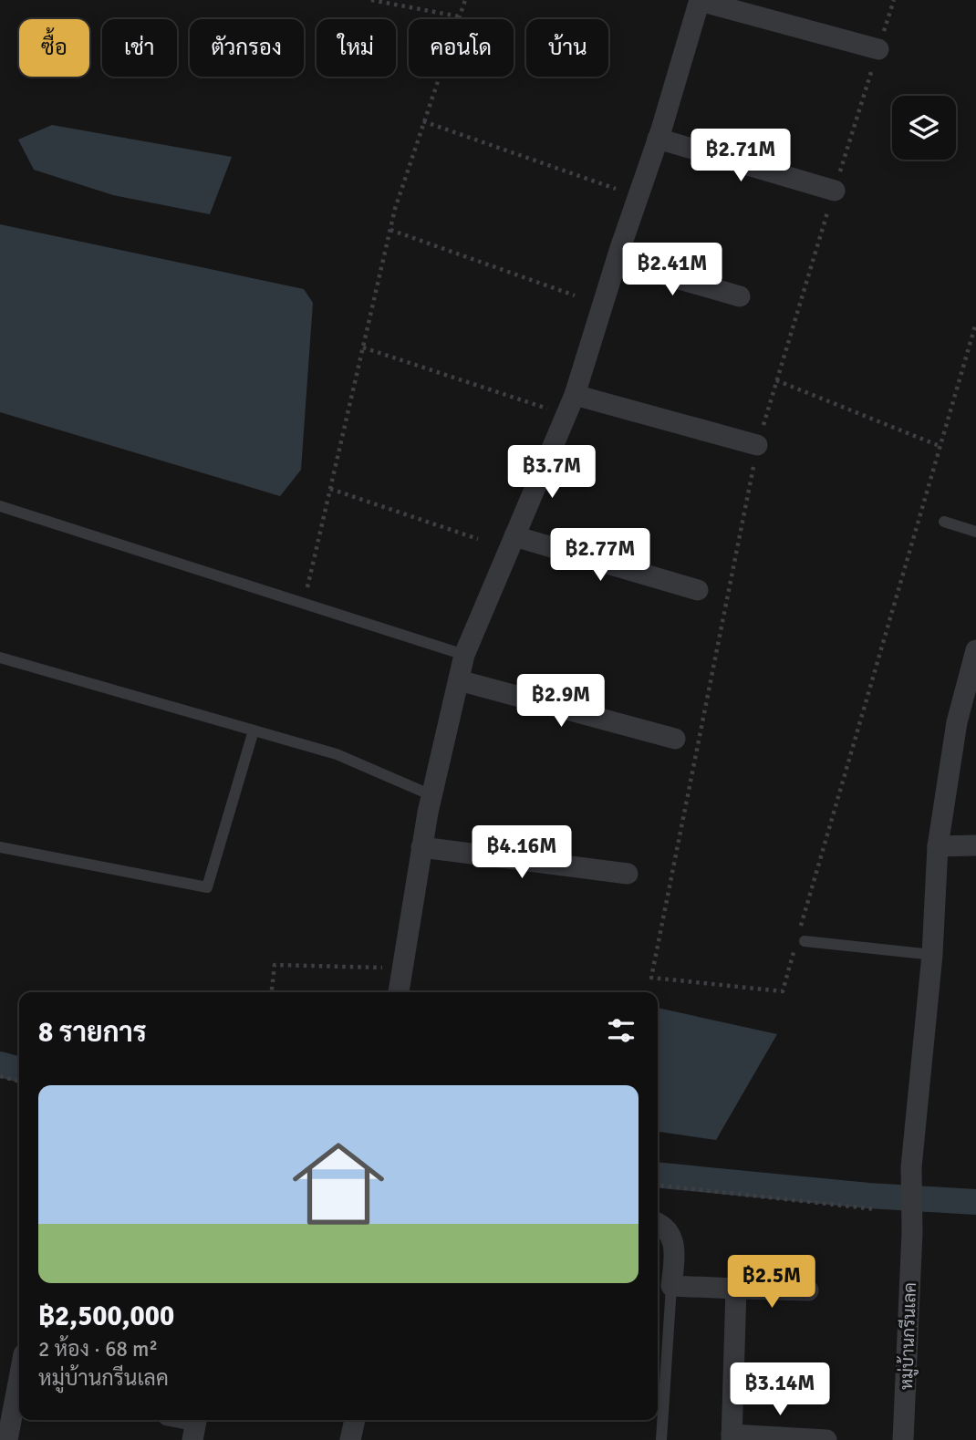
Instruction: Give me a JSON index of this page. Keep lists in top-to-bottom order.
{
  "streets": {
    "street": ["หมู่บ้านกรีนเลค"]
  },
  "page": {
    "chip": [
      "ซื้อ",
      "เช่า",
      "ตัวกรอง",
      "ใหม่",
      "คอนโด",
      "บ้าน"
    ],
    "price": [
      "฿2.71M",
      "฿2.41M",
      "฿3.7M",
      "฿2.77M",
      "฿2.9M",
      "฿4.16M",
      "฿2.5M",
      "฿3.14M"
    ],
    "heading": "8 รายการ",
    "list": [
      {
        "name": "฿2,500,000",
        "note": "2 ห้อง · 68 m² · หมู่บ้านกรีนเลค"
      }
    ]
  }
}
